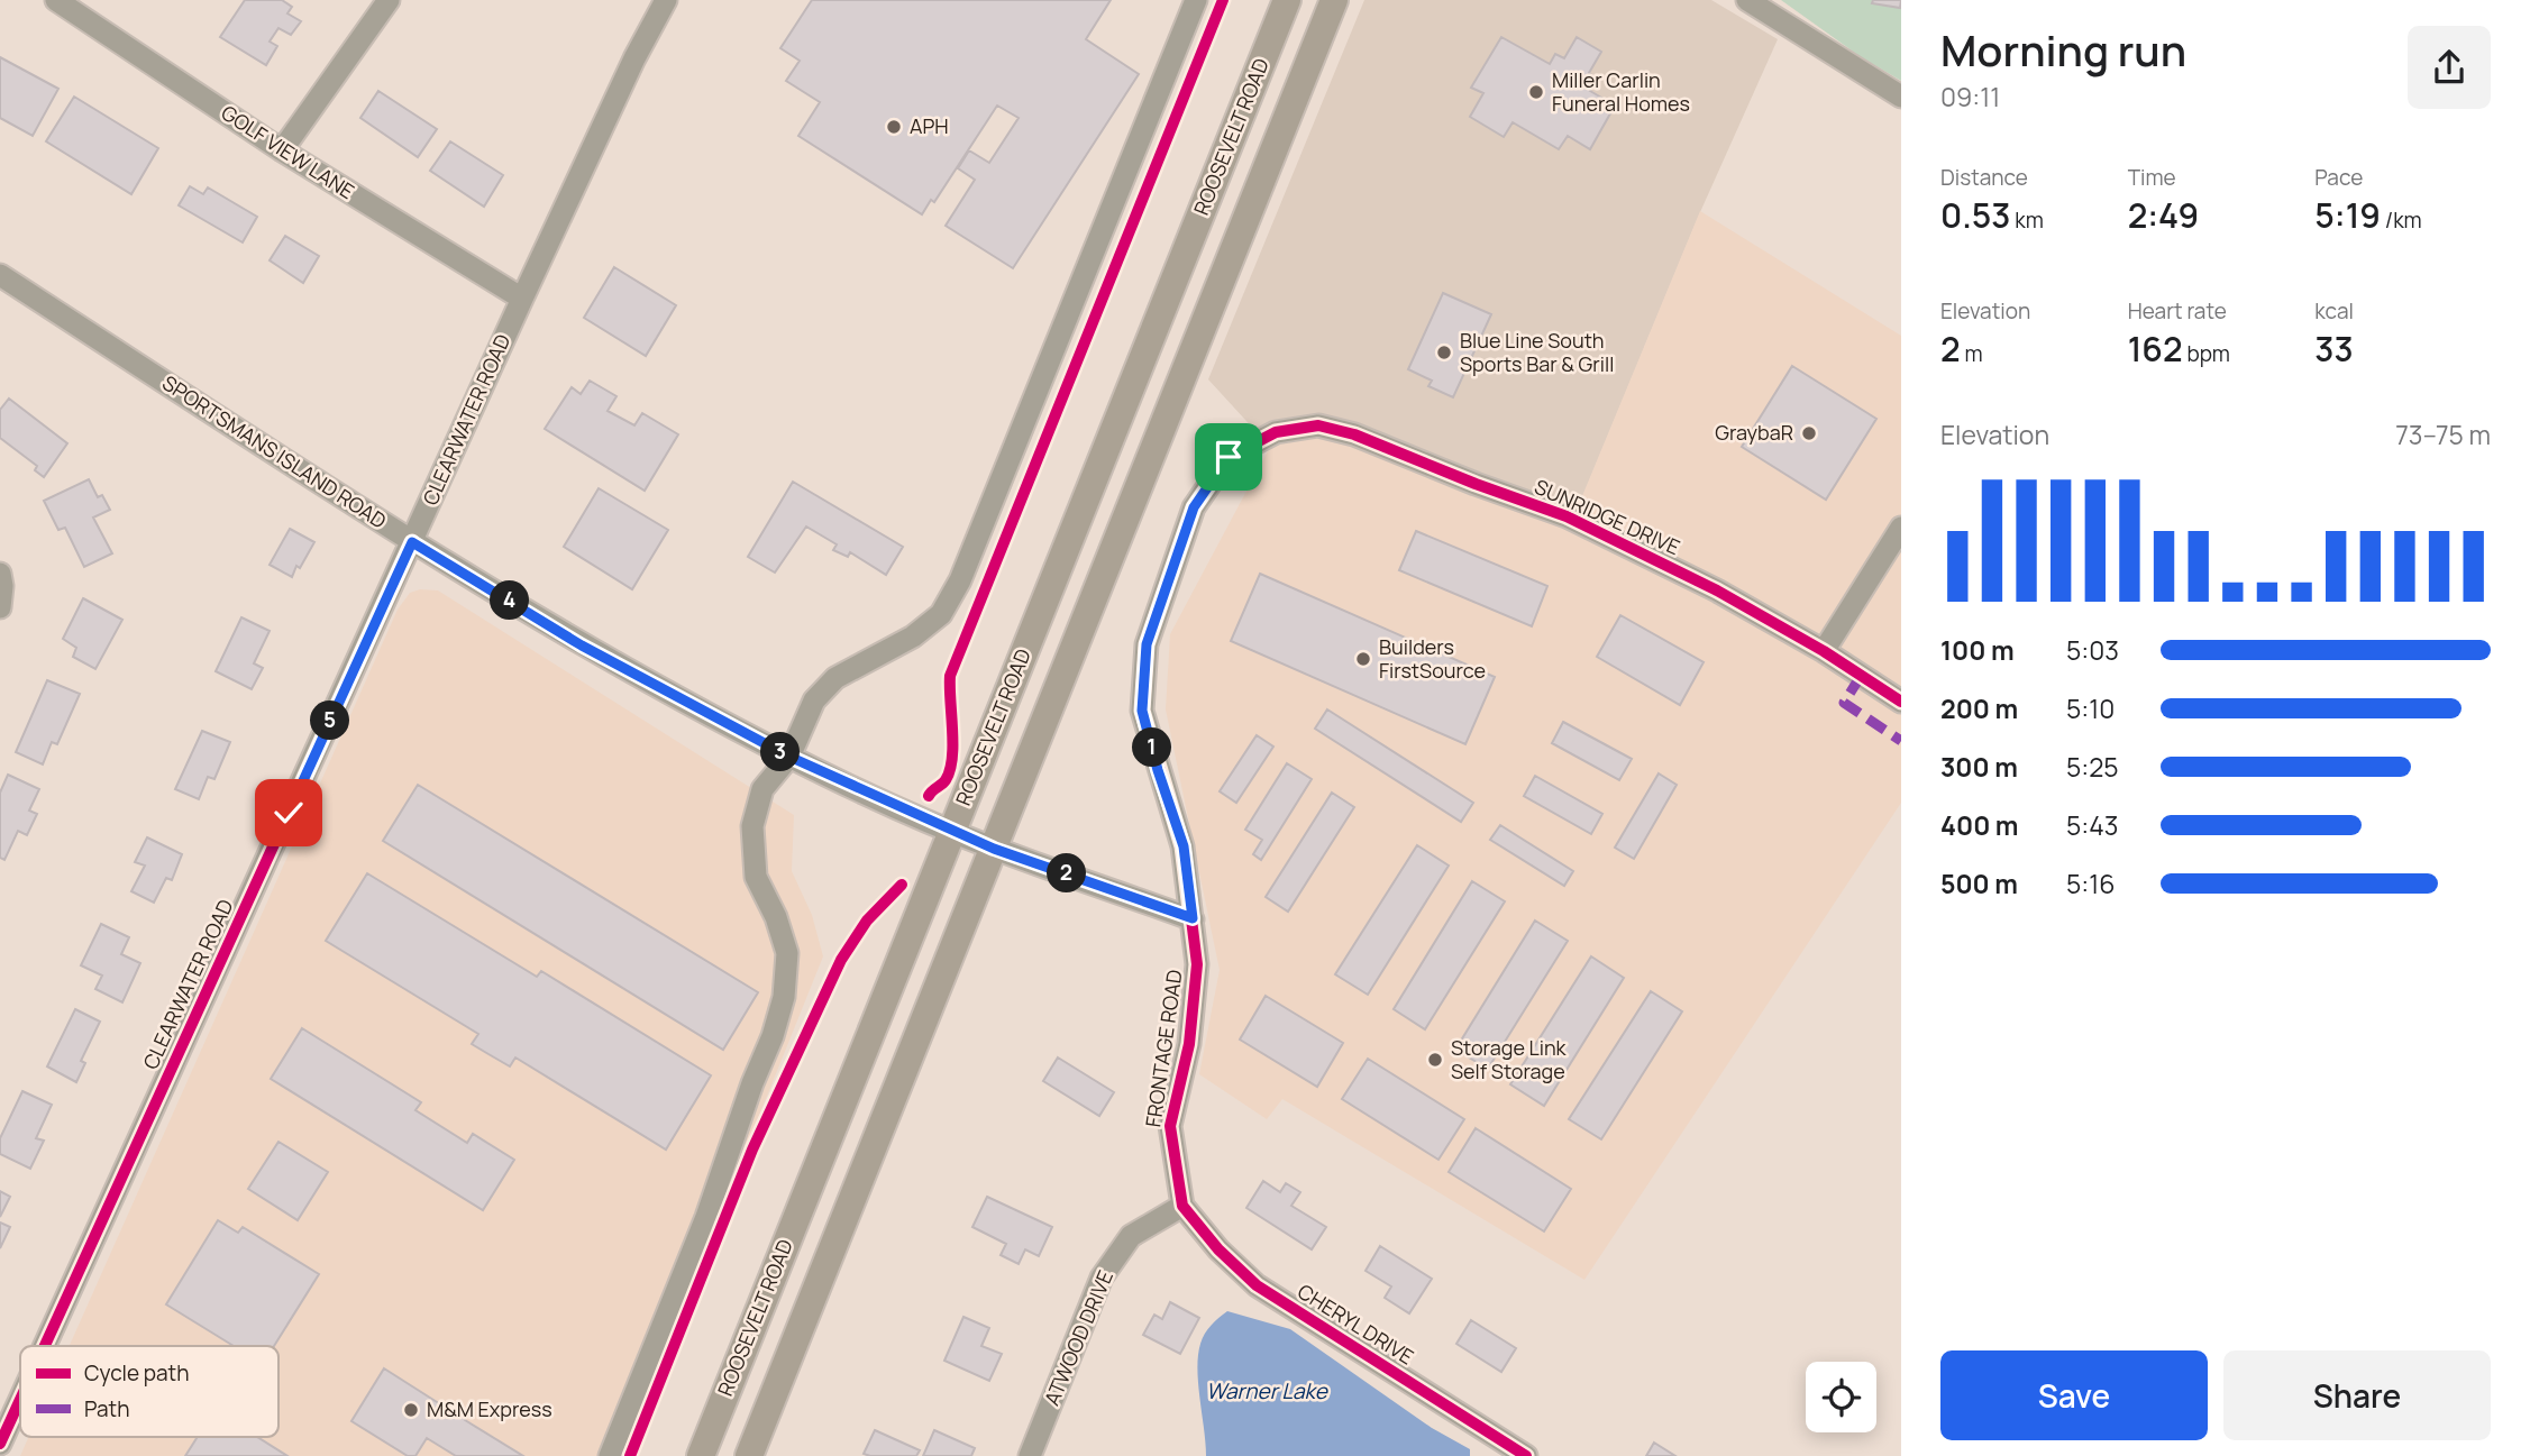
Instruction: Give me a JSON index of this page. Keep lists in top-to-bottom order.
{
  "streets": {
    "main road": ["ROOSEVELT ROAD"],
    "street": [
      "GOLF VIEW LANE",
      "CLEARWATER ROAD",
      "SPORTSMANS ISLAND ROAD",
      "SUNRIDGE DRIVE",
      "FRONTAGE ROAD",
      "CHERYL DRIVE",
      "ATWOOD DRIVE"
    ]
  },
  "crossings": [
    ["ROOSEVELT ROAD", "SPORTSMANS ISLAND ROAD"],
    ["GOLF VIEW LANE", "CLEARWATER ROAD"],
    ["CLEARWATER ROAD", "SPORTSMANS ISLAND ROAD"],
    ["SPORTSMANS ISLAND ROAD", "FRONTAGE ROAD"],
    ["SUNRIDGE DRIVE", "FRONTAGE ROAD"],
    ["FRONTAGE ROAD", "CHERYL DRIVE"],
    ["FRONTAGE ROAD", "ATWOOD DRIVE"],
    ["CHERYL DRIVE", "ATWOOD DRIVE"]
  ],
  "water": ["Warner Lake"],
  "places": [
    "Miller Carlin Funeral Homes",
    "APH",
    "Blue Line South Sports Bar & Grill",
    "GraybaR",
    "Builders FirstSource",
    "Storage Link Self Storage",
    "M&M Express"
  ],
  "legend": ["Cycle path", "Path"],
  "page": {
    "heading": ["Morning run", "09:11"],
    "stats": [
      ["Distance", "0.53 km"],
      ["Time", "2:49"],
      ["Pace", "5:19 /km"],
      ["Elevation", "2 m"],
      ["Heart rate", "162 bpm"],
      ["kcal", "33"]
    ],
    "chart": ["Elevation", "73–75 m"],
    "pins": [
      "4",
      "5",
      "1",
      "3",
      "2"
    ],
    "list": [
      {
        "name": "100 m",
        "note": "5:03"
      },
      {
        "name": "200 m",
        "note": "5:10"
      },
      {
        "name": "300 m",
        "note": "5:25"
      },
      {
        "name": "400 m",
        "note": "5:43"
      },
      {
        "name": "500 m",
        "note": "5:16"
      }
    ],
    "buttons": ["Save", "Share"]
  }
}
